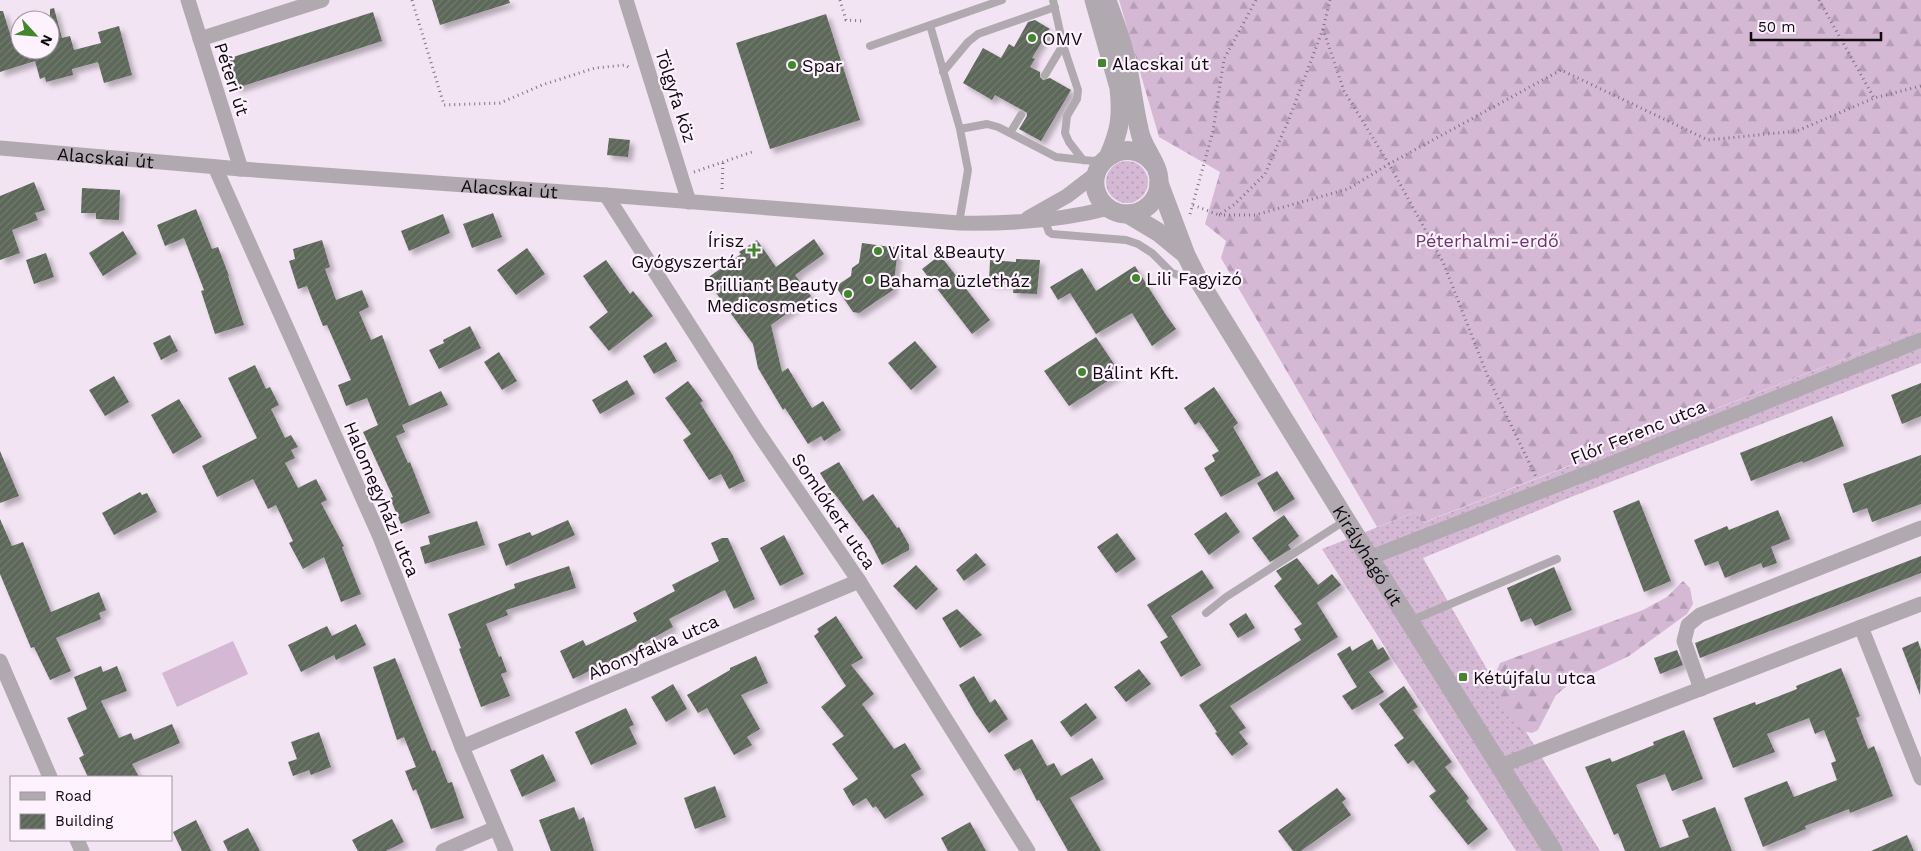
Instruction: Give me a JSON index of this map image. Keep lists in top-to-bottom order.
{
  "streets": {
    "street": [
      "Péteri út",
      "Tölgyfa köz",
      "Alacskai út",
      "Flór Ferenc utca",
      "Halomegyházi utca",
      "Somlókert utca",
      "Királyhágó út",
      "Abonyfalva utca"
    ]
  },
  "crossings": [
    ["Péteri út", "Alacskai út"],
    ["Tölgyfa köz", "Alacskai út"],
    ["Alacskai út", "Halomegyházi utca"],
    ["Alacskai út", "Somlókert utca"],
    ["Alacskai út", "Királyhágó út"],
    ["Flór Ferenc utca", "Királyhágó út"],
    ["Halomegyházi utca", "Abonyfalva utca"],
    ["Somlókert utca", "Abonyfalva utca"]
  ],
  "parks": ["Péterhalmi-erdő"],
  "places": {
    "other": [
      "OMV",
      "Spar",
      "Vital &Beauty",
      "Lili Fagyizó",
      "Bahama üzletház",
      "Brilliant Beauty Medicosmetics",
      "Bálint Kft."
    ],
    "transit": ["Alacskai út", "Kétújfalu utca"],
    "health": ["Írisz Gyógyszertár"]
  },
  "legend": ["Road", "Building"],
  "scale_bar": "50 m",
  "north": "bottom right"
}
